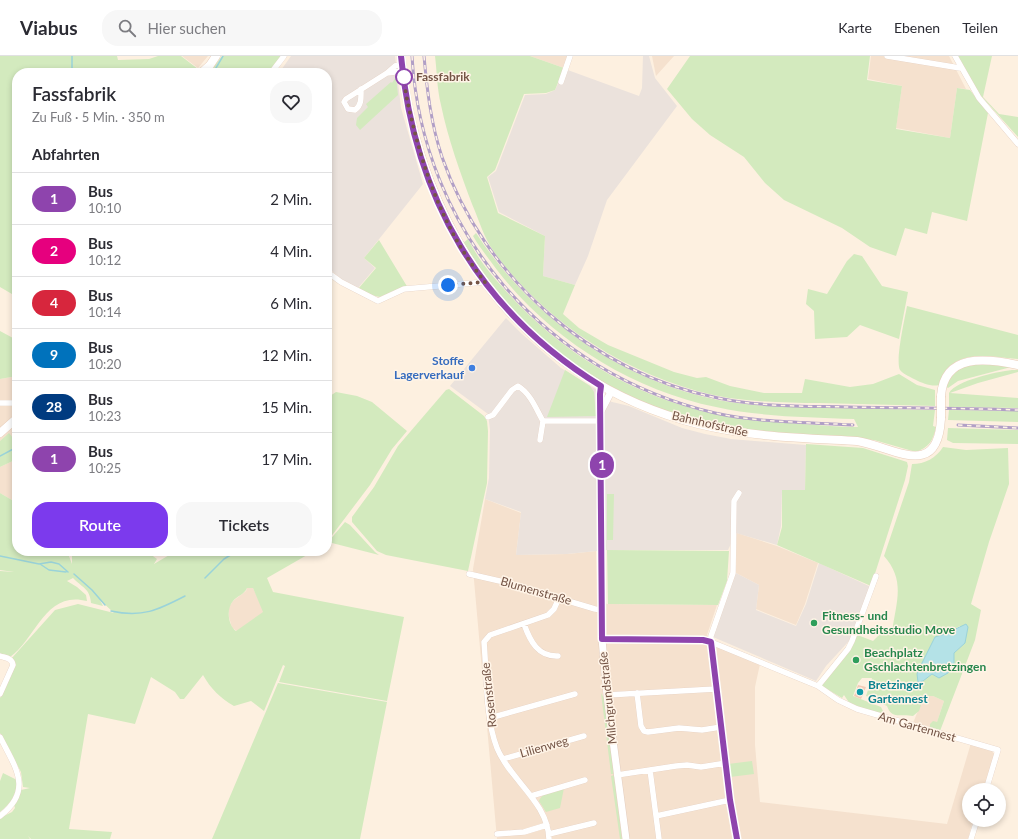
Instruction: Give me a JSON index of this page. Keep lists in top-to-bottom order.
{
  "streets": {
    "main road": ["Bahnhofstraße"],
    "street": [
      "Blumenstraße",
      "Rosenstraße",
      "Milchgrundstraße",
      "Am Gartennest",
      "Lilienweg"
    ]
  },
  "crossings": [
    ["Bahnhofstraße", "Milchgrundstraße"],
    ["Blumenstraße", "Rosenstraße"],
    ["Blumenstraße", "Milchgrundstraße"],
    ["Rosenstraße", "Lilienweg"],
    ["Milchgrundstraße", "Am Gartennest"]
  ],
  "places": [
    "Fassfabrik",
    "Stoffe Lagerverkauf",
    "Fitness- und Gesundheitsstudio Move",
    "Beachplatz Gschlachtenbretzingen",
    "Bretzinger Gartennest"
  ],
  "lines": ["bus line 1"],
  "page": {
    "header": "Viabus",
    "search": "Hier suchen",
    "nav": ["Karte", "Ebenen", "Teilen"],
    "on_map": "1",
    "heading": [
      ["Fassfabrik", "Zu Fuß · 5 Min. · 350 m"],
      "Abfahrten"
    ],
    "list": [
      {
        "mark": "1",
        "name": "Bus",
        "note": "10:10",
        "value": "2 Min."
      },
      {
        "mark": "2",
        "name": "Bus",
        "note": "10:12",
        "value": "4 Min."
      },
      {
        "mark": "4",
        "name": "Bus",
        "note": "10:14",
        "value": "6 Min."
      },
      {
        "mark": "9",
        "name": "Bus",
        "note": "10:20",
        "value": "12 Min."
      },
      {
        "mark": "28",
        "name": "Bus",
        "note": "10:23",
        "value": "15 Min."
      },
      {
        "mark": "1",
        "name": "Bus",
        "note": "10:25",
        "value": "17 Min."
      }
    ],
    "buttons": ["Route", "Tickets"]
  }
}
